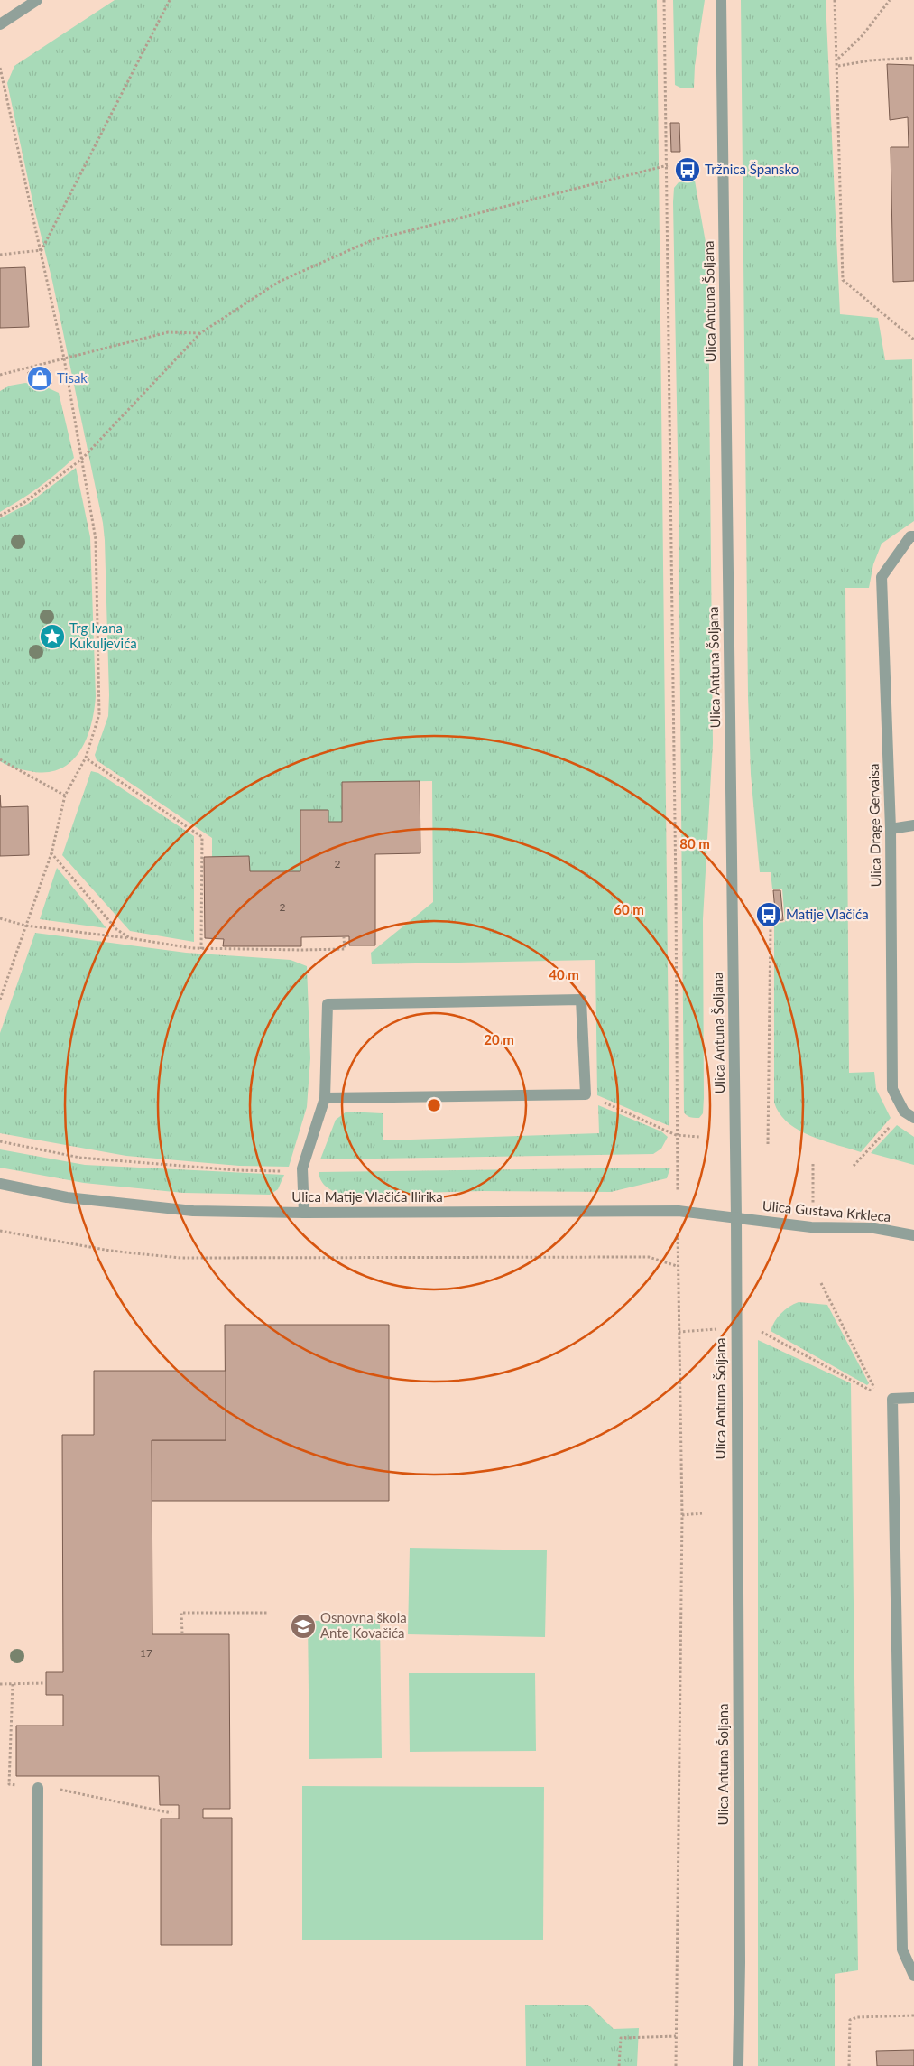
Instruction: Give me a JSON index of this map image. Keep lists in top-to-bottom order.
{
  "streets": {
    "street": [
      "Ulica Antuna Šoljana",
      "Ulica Drage Gervaisa",
      "Ulica Matije Vlačića Ilirika",
      "Ulica Gustava Krkleca"
    ]
  },
  "crossings": [
    ["Ulica Antuna Šoljana", "Ulica Matije Vlačića Ilirika"],
    ["Ulica Antuna Šoljana", "Ulica Gustava Krkleca"],
    ["Ulica Matije Vlačića Ilirika", "Ulica Gustava Krkleca"]
  ],
  "places": {
    "bus stop": ["Tržnica Špansko", "Matije Vlačića"],
    "shop": ["Tisak"],
    "place": ["Trg Ivana Kukuljevića"],
    "school or university": ["Osnovna škola Ante Kovačića"]
  },
  "house_numbers": ["2", "2", "17"],
  "rings": [
    "80 m",
    "60 m",
    "40 m",
    "20 m"
  ]
}
